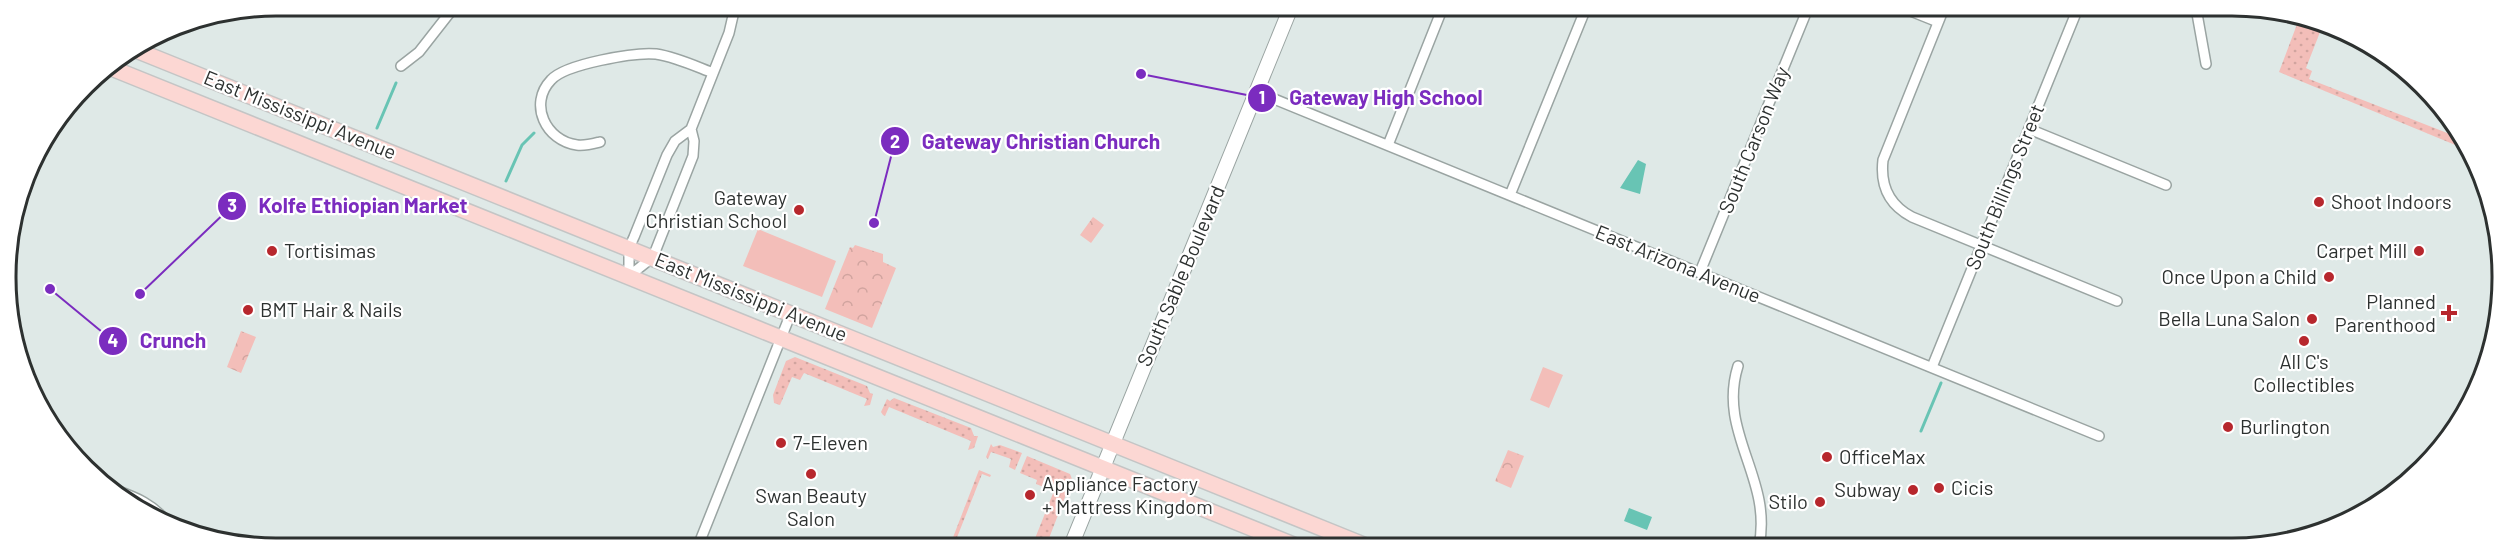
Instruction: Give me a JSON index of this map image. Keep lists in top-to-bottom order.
{
  "streets": {
    "main road": ["East Mississippi Avenue"],
    "street": [
      "South Carson Way",
      "South Billings Street",
      "East Arizona Avenue",
      "South Sable Boulevard"
    ]
  },
  "crossings": [
    ["East Mississippi Avenue", "South Sable Boulevard"],
    ["South Carson Way", "East Arizona Avenue"],
    ["South Billings Street", "East Arizona Avenue"],
    ["East Arizona Avenue", "South Sable Boulevard"]
  ],
  "places": {
    "other": [
      "Gateway High School",
      "Shoot Indoors",
      "Gateway Christian School",
      "Gateway Christian Church",
      "Tortisimas",
      "Carpet Mill",
      "Once Upon a Child",
      "Crunch",
      "Kolfe Ethiopian Market",
      "BMT Hair & Nails",
      "Bella Luna Salon",
      "All C's Collectibles",
      "Burlington",
      "7-Eleven",
      "OfficeMax",
      "Swan Beauty Salon",
      "Cicis",
      "Subway",
      "Appliance Factory + Mattress Kingdom",
      "Stilo"
    ],
    "health": ["Planned Parenthood"]
  }
}
